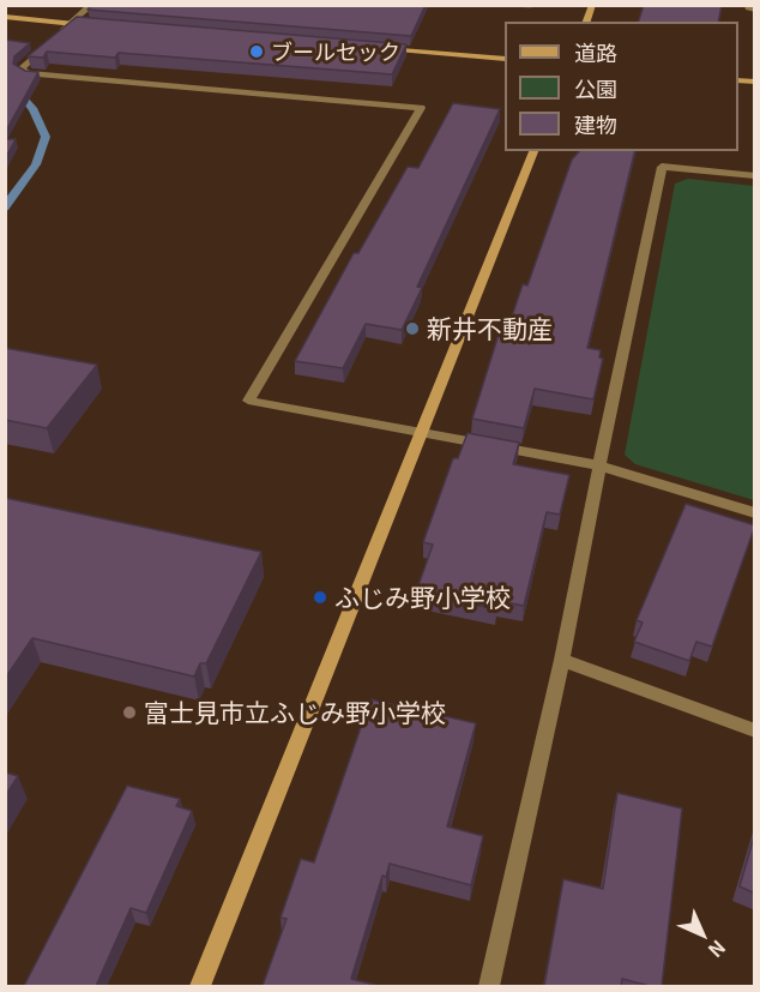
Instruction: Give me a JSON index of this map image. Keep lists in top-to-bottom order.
{
  "places": [
    "ブールセック",
    "新井不動産",
    "ふじみ野小学校",
    "富士見市立ふじみ野小学校"
  ],
  "legend": ["道路", "公園", "建物"],
  "north": "bottom right"
}
